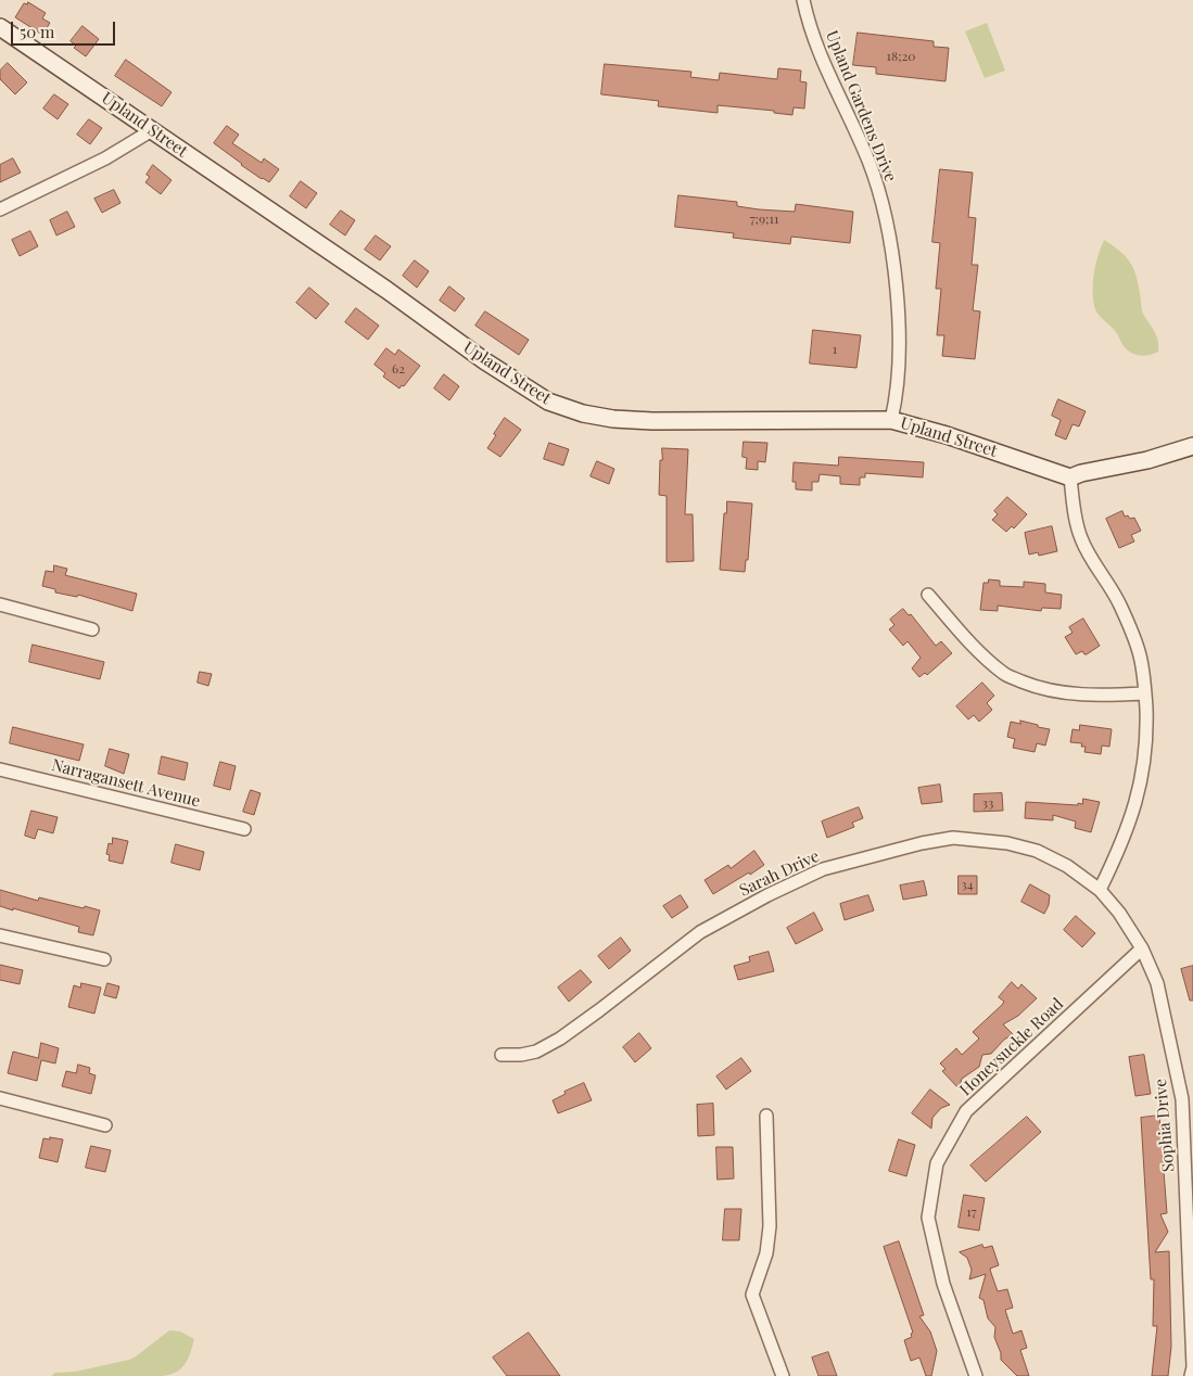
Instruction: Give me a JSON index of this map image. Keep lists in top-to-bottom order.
{
  "streets": {
    "street": [
      "Upland Gardens Drive",
      "Upland Street",
      "Narragansett Avenue",
      "Sarah Drive",
      "Honeysuckle Road",
      "Sophia Drive"
    ]
  },
  "crossings": [
    ["Upland Gardens Drive", "Upland Street"],
    ["Sarah Drive", "Sophia Drive"],
    ["Honeysuckle Road", "Sophia Drive"]
  ],
  "house_numbers": [
    "18;20",
    "7;9;11",
    "1",
    "62",
    "33",
    "34",
    "17"
  ],
  "scale_bar": "50 m"
}
